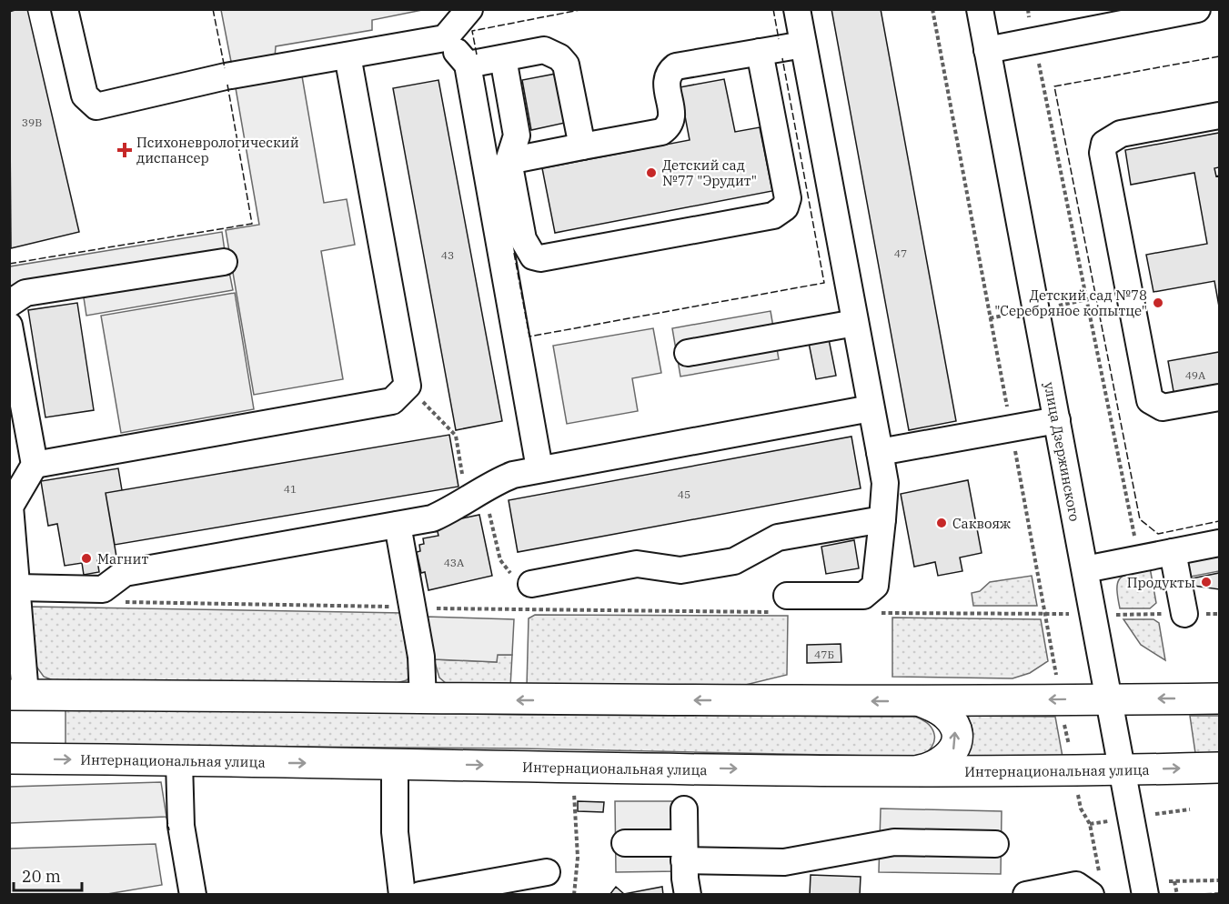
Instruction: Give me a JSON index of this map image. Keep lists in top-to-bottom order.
{
  "streets": {
    "main road": ["Интернациональная улица"],
    "street": ["улица Дзержинского"]
  },
  "crossings": [
    ["улица Дзержинского", "Интернациональная улица"]
  ],
  "places": {
    "health": ["Психоневрологический диспансер"],
    "other": [
      "Детский сад №77 \"Эрудит\"",
      "Детский сад №78 \"Серебряное копытце\"",
      "Саквояж",
      "Магнит",
      "Продукты"
    ]
  },
  "house_numbers": [
    "39В",
    "47",
    "43",
    "49А",
    "41",
    "45",
    "43А",
    "47Б"
  ],
  "scale_bar": "20 m"
}
